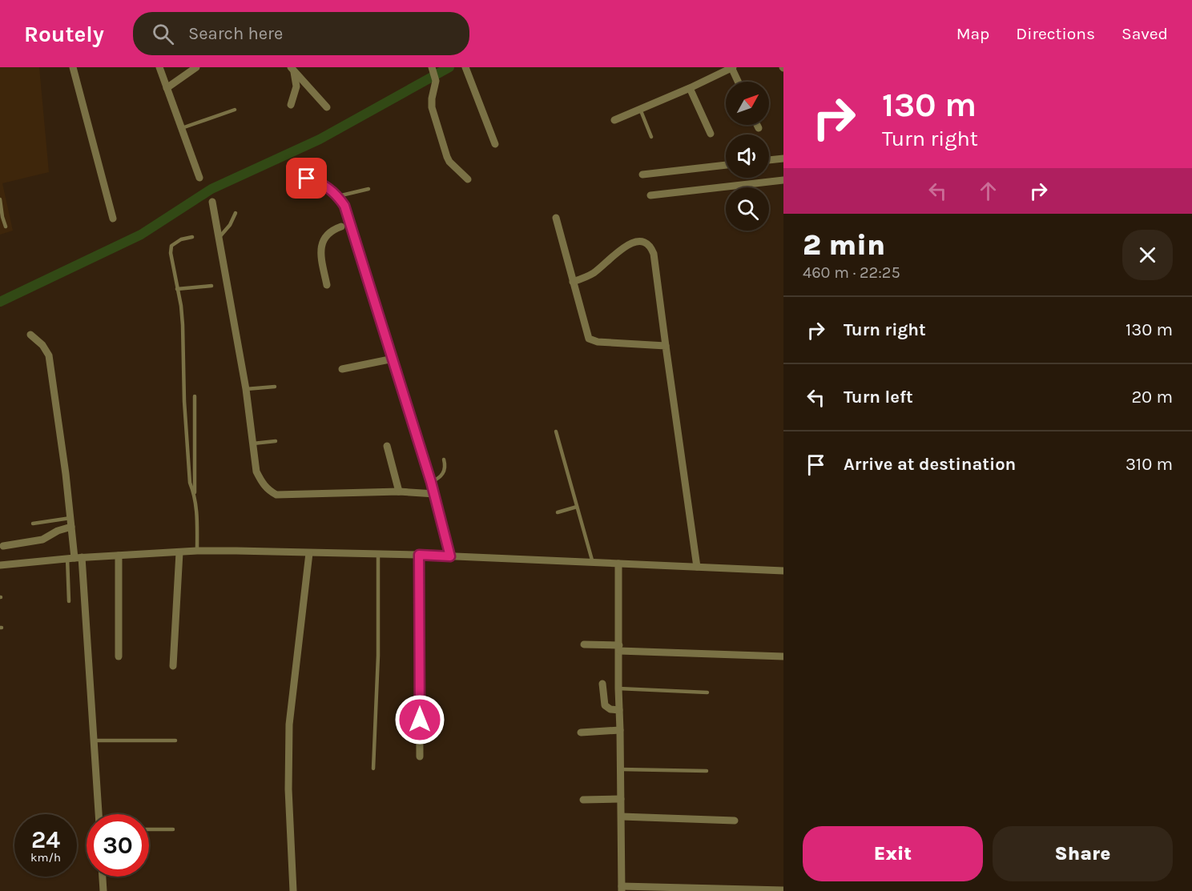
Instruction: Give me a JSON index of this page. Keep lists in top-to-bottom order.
{
  "north": "top right",
  "page": {
    "header": "Routely",
    "search": "Search here",
    "nav": ["Map", "Directions", "Saved"],
    "turn": ["130 m", "Turn right"],
    "heading": ["2 min", "460 m · 22:25"],
    "list": [
      {
        "name": "Turn right",
        "value": "130 m"
      },
      {
        "name": "Turn left",
        "value": "20 m"
      },
      {
        "name": "Arrive at destination",
        "value": "310 m"
      }
    ],
    "speed": "24 km/h",
    "limit": "30",
    "buttons": ["Exit", "Share"]
  }
}
